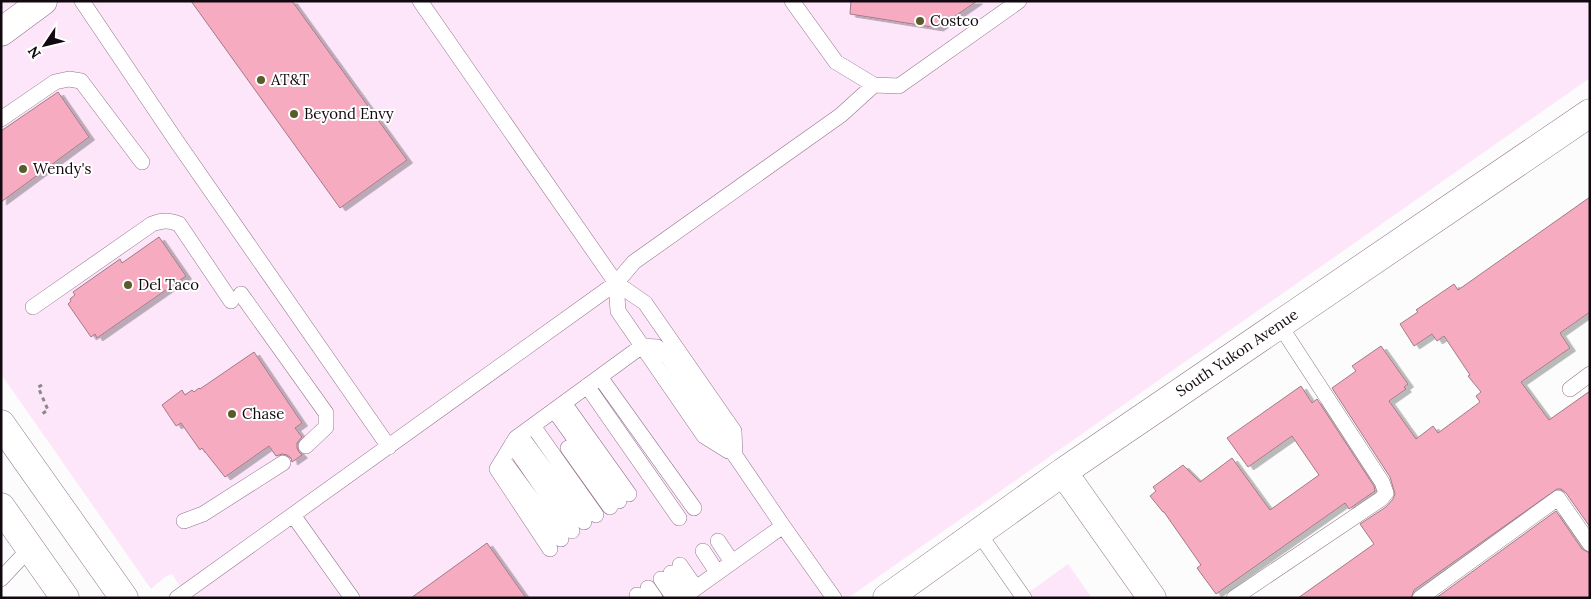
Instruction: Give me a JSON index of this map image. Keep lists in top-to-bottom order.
{
  "streets": {
    "street": ["South Yukon Avenue"]
  },
  "places": [
    "Costco",
    "AT&T",
    "Beyond Envy",
    "Wendy's",
    "Del Taco",
    "Chase"
  ],
  "north": "bottom left"
}
